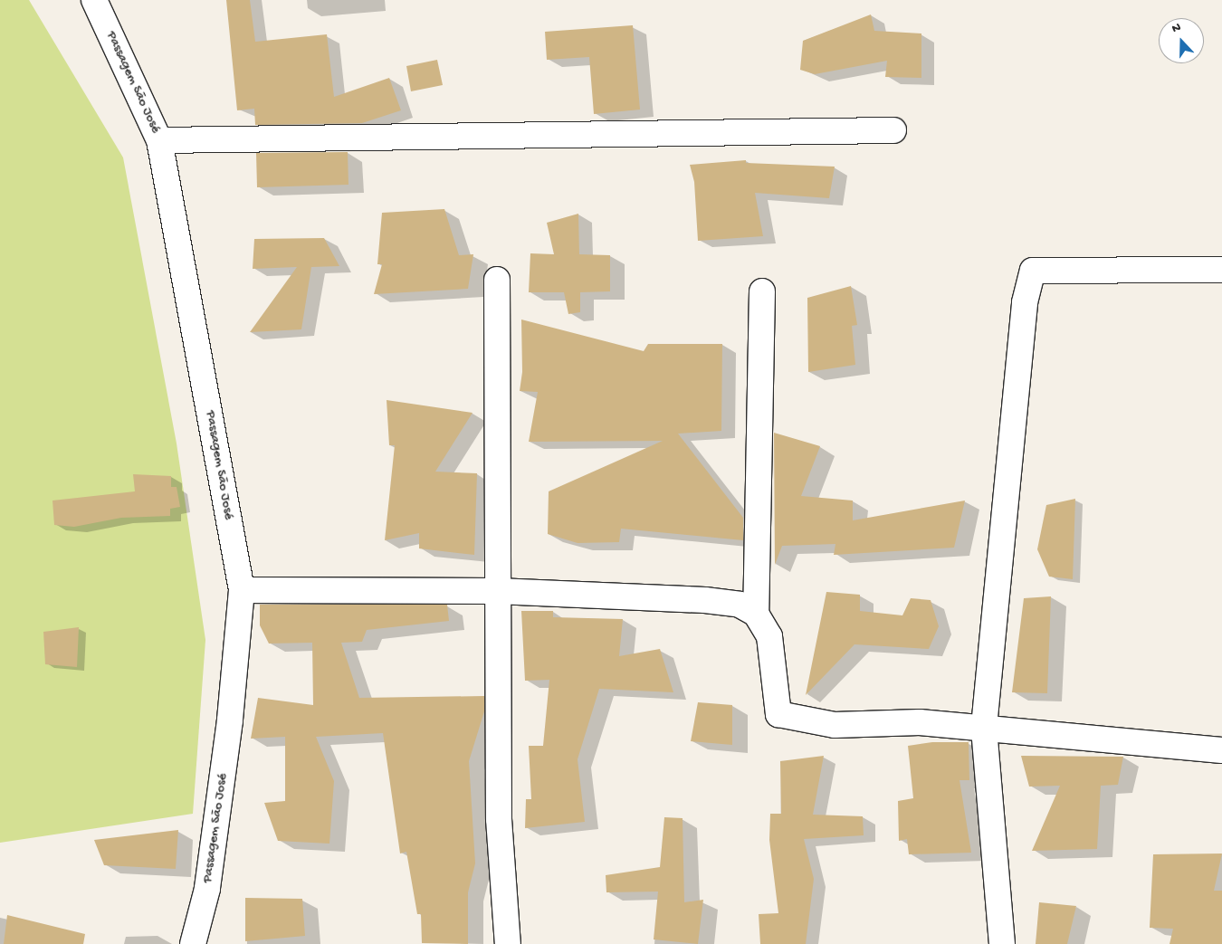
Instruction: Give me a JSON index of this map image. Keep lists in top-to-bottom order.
{
  "streets": {
    "street": ["Passagem São José"]
  },
  "north": "top"
}
